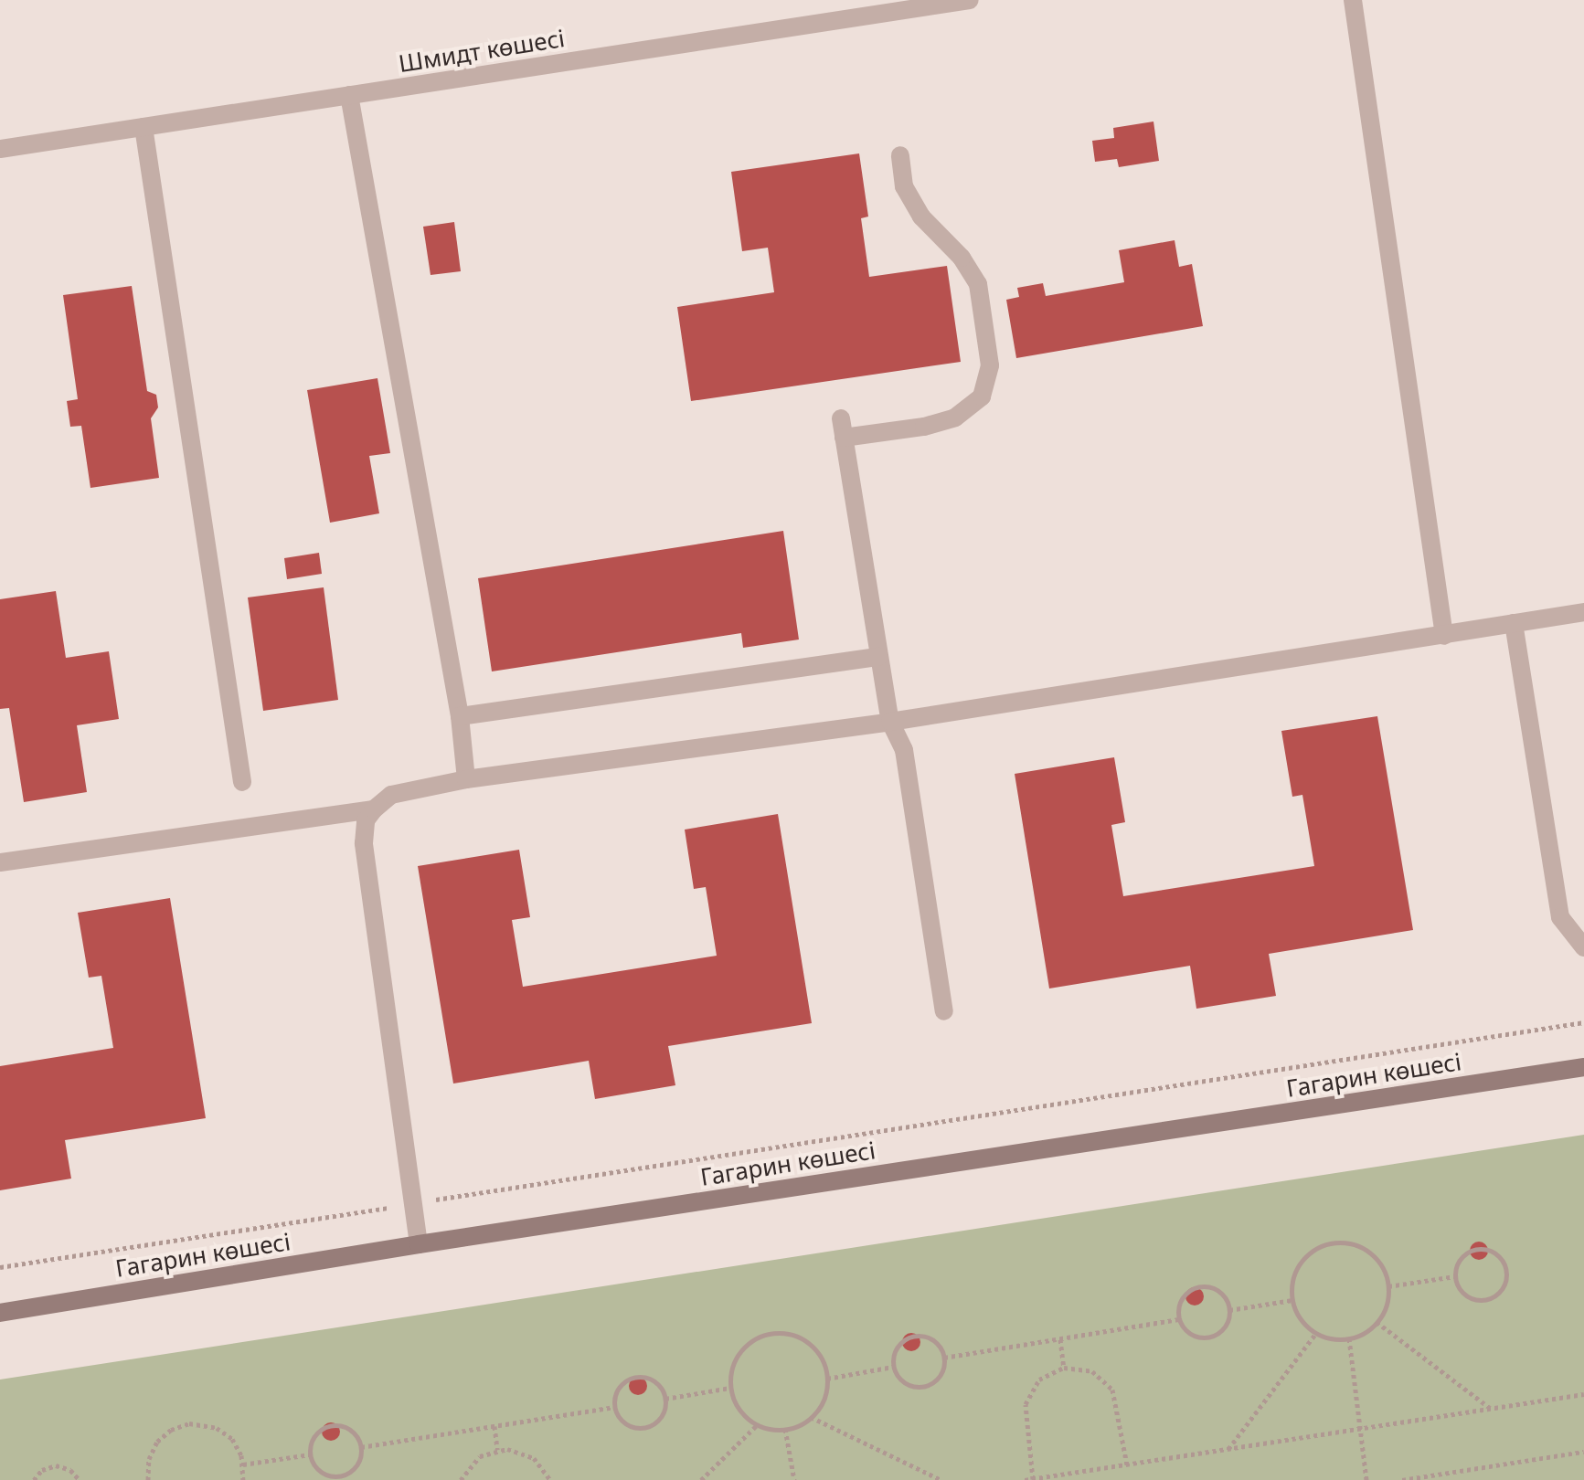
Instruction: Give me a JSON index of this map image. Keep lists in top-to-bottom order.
{
  "streets": {
    "main road": ["Гагарин көшесі"],
    "street": ["Шмидт көшесі"]
  }
}
